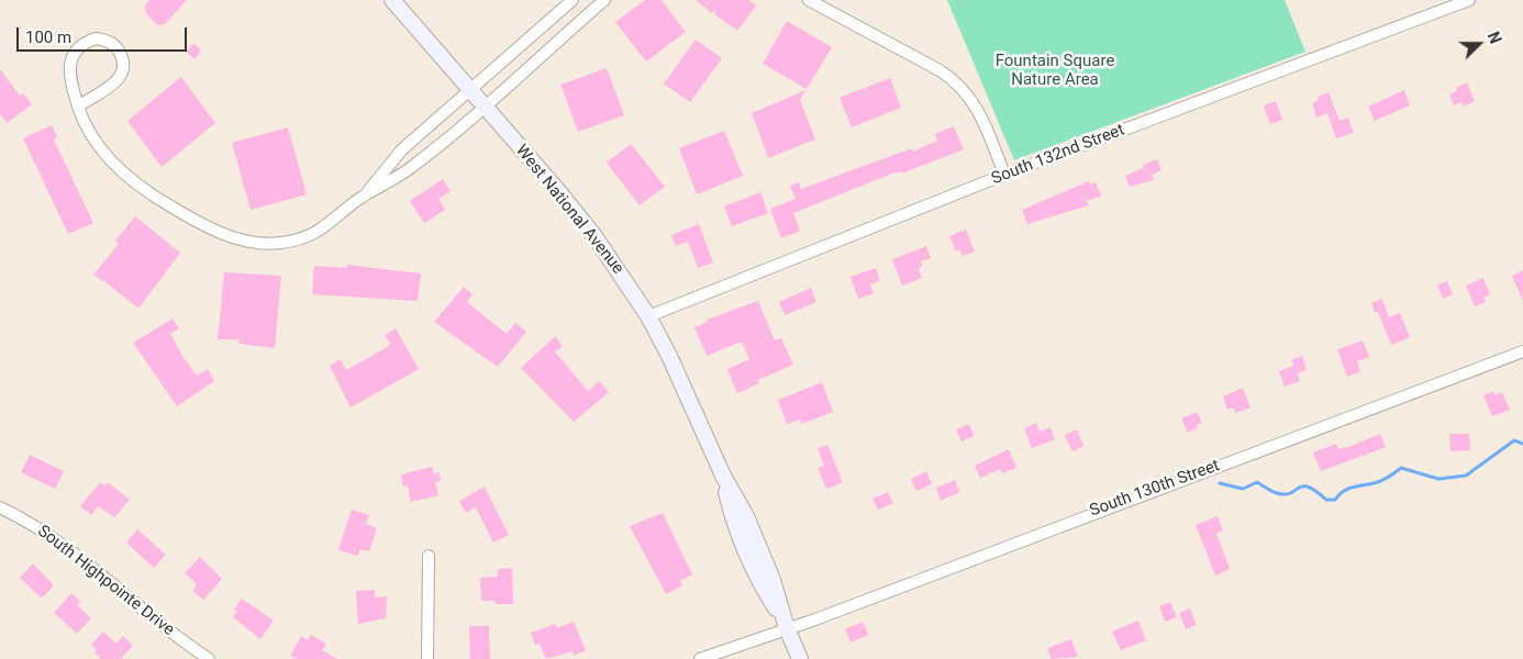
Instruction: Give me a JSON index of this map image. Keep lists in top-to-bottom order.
{
  "streets": {
    "main road": ["West National Avenue"],
    "street": ["South 132nd Street", "South 130th Street", "South Highpointe Drive"]
  },
  "crossings": [
    ["South 132nd Street", "West National Avenue"],
    ["West National Avenue", "South 130th Street"]
  ],
  "parks": ["Fountain Square Nature Area"],
  "scale_bar": "100 m",
  "north": "right"
}
